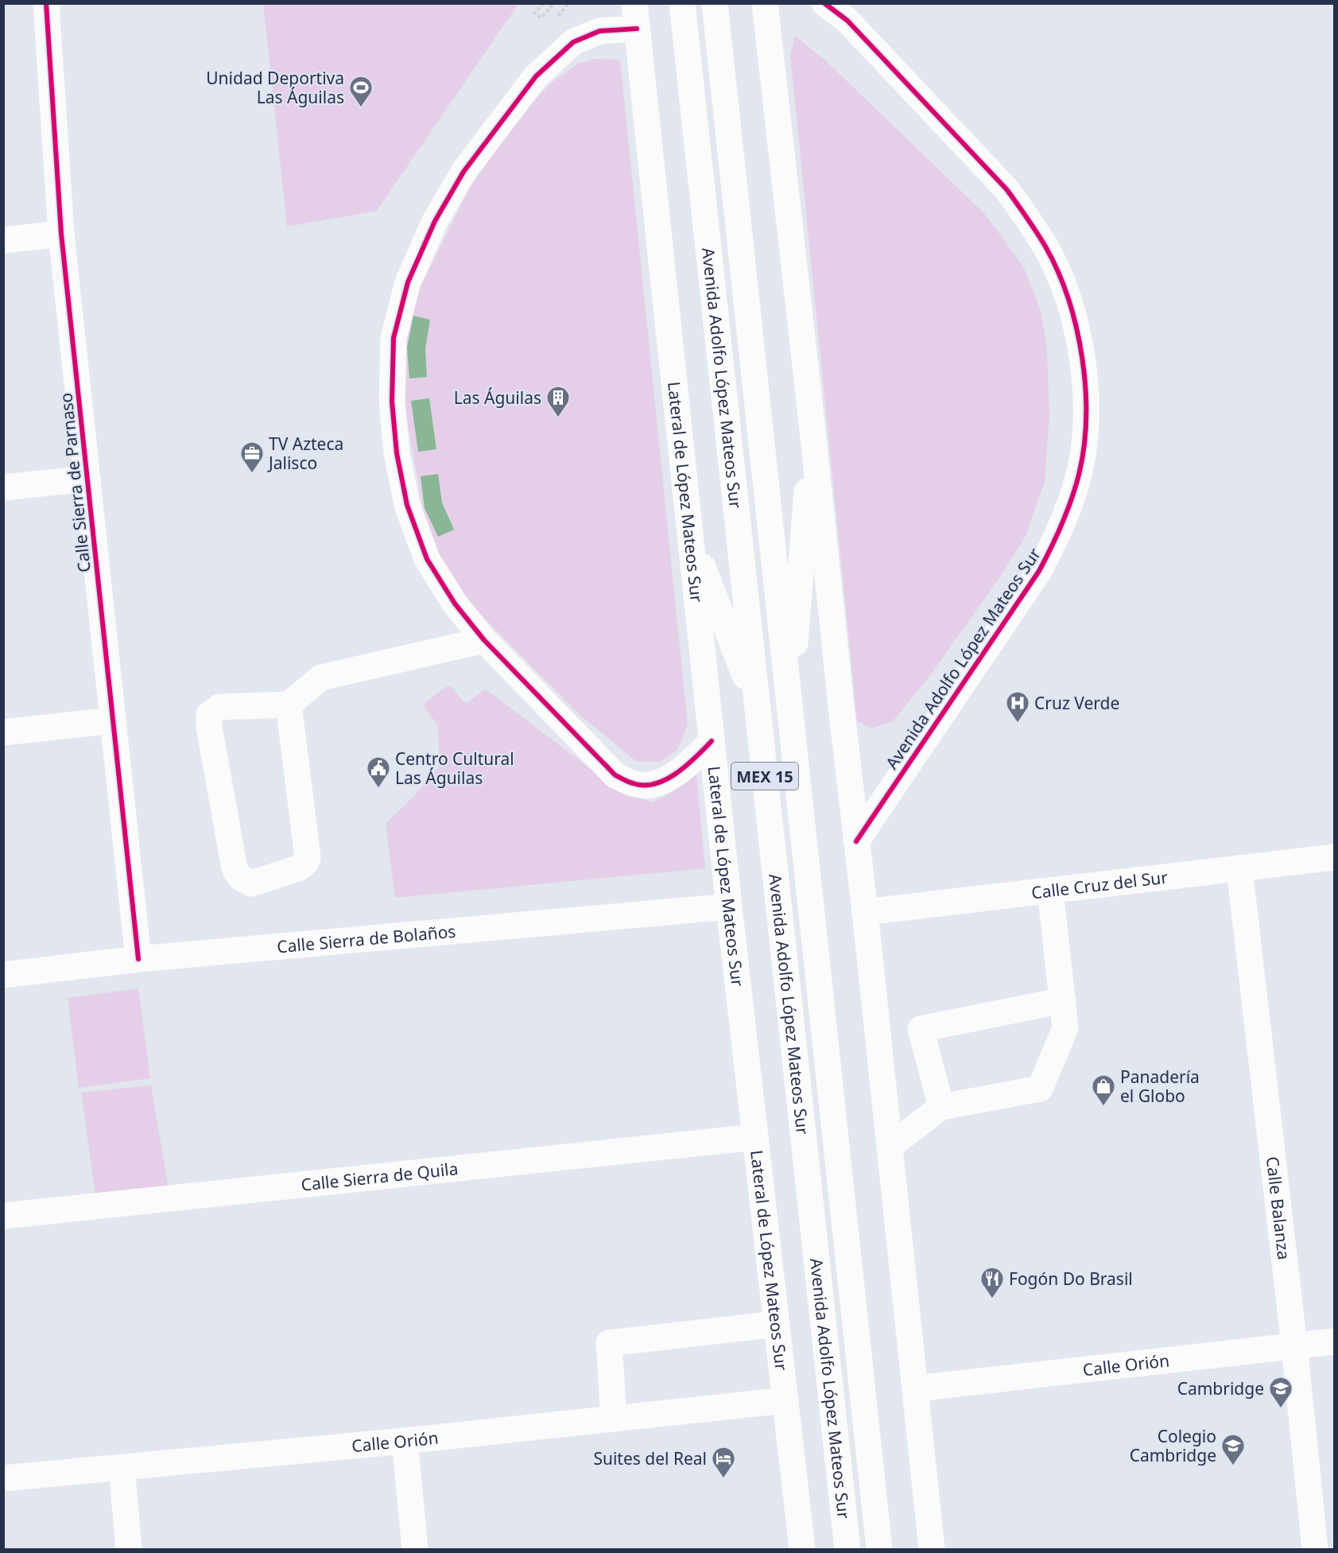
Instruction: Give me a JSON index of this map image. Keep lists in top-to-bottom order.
{
  "streets": {
    "street": [
      "Avenida Adolfo López Mateos Sur",
      "Calle Sierra de Parnaso",
      "Lateral de López Mateos Sur",
      "MEX 15",
      "Calle Cruz del Sur",
      "Calle Sierra de Bolaños",
      "Calle Sierra de Quila",
      "Calle Balanza",
      "Calle Orión"
    ]
  },
  "crossings": [
    ["Calle Sierra de Parnaso", "Calle Sierra de Bolaños"],
    ["Lateral de López Mateos Sur", "Calle Sierra de Bolaños"],
    ["Lateral de López Mateos Sur", "Calle Sierra de Quila"],
    ["Lateral de López Mateos Sur", "Calle Orión"],
    ["Calle Cruz del Sur", "Calle Balanza"],
    ["Calle Balanza", "Calle Orión"]
  ],
  "places": {
    "sports": ["Unidad Deportiva Las Águilas"],
    "building": ["Las Águilas"],
    "office": ["TV Azteca Jalisco"],
    "hospital": ["Cruz Verde"],
    "public building": ["Centro Cultural Las Águilas"],
    "shop": ["Panadería el Globo"],
    "restaurant": ["Fogón Do Brasil"],
    "school or university": ["Cambridge", "Colegio Cambridge"],
    "hotel": ["Suites del Real"]
  }
}
